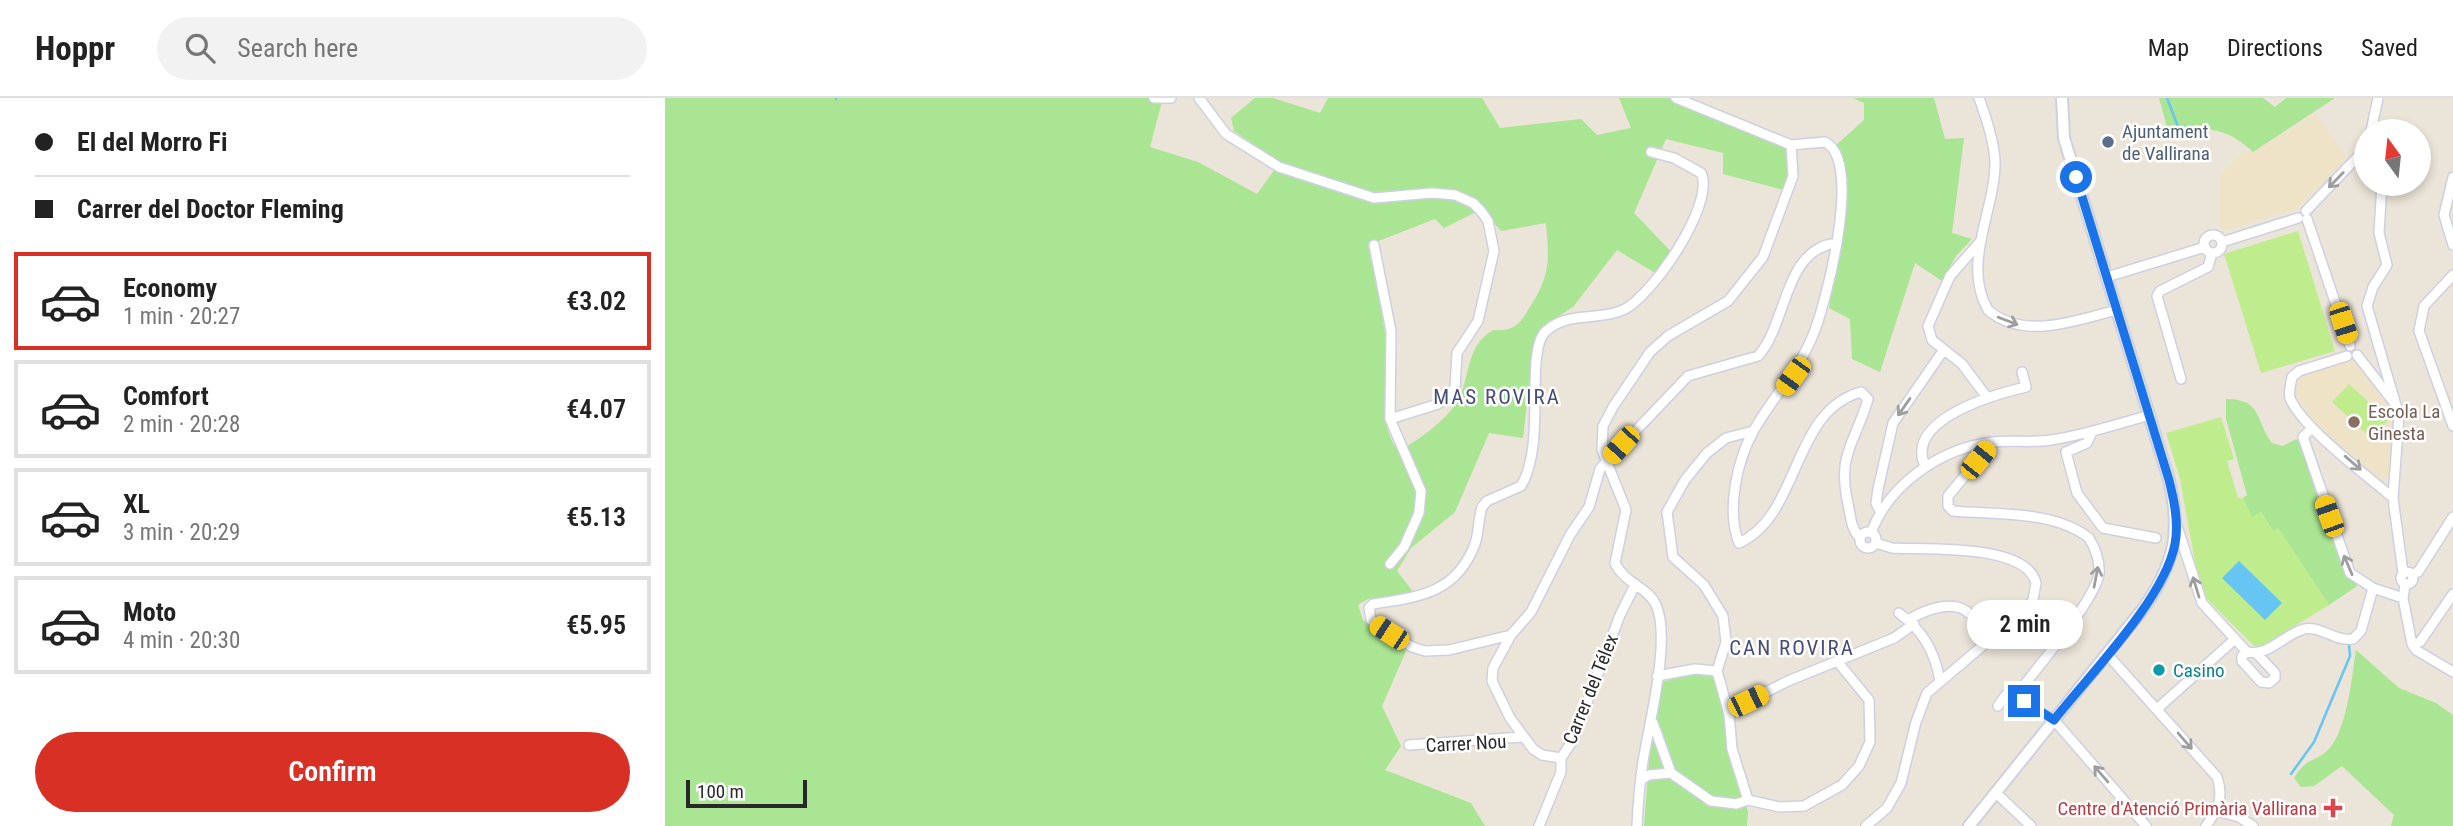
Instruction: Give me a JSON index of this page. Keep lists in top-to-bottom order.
{
  "streets": {
    "street": ["Carrer del Télex", "Carrer Nou"]
  },
  "crossings": [
    ["Carrer del Télex", "Carrer Nou"]
  ],
  "districts": ["MAS ROVIRA", "CAN ROVIRA"],
  "places": {
    "other": ["Ajuntament de Vallirana", "Escola La Ginesta", "Casino"],
    "health": ["Centre d'Atenció Primària Vallirana"]
  },
  "scale_bar": "100 m",
  "north": "top",
  "page": {
    "header": "Hoppr",
    "search": "Search here",
    "nav": ["Map", "Directions", "Saved"],
    "banner": ["El del Morro Fi", "Carrer del Doctor Fleming"],
    "list": [
      {
        "name": "Economy",
        "note": "1 min · 20:27",
        "value": "€3.02"
      },
      {
        "name": "Comfort",
        "note": "2 min · 20:28",
        "value": "€4.07"
      },
      {
        "name": "XL",
        "note": "3 min · 20:29",
        "value": "€5.13"
      },
      {
        "name": "Moto",
        "note": "4 min · 20:30",
        "value": "€5.95"
      }
    ],
    "bubble": "2 min",
    "buttons": "Confirm",
    "scale": "100 m"
  }
}
